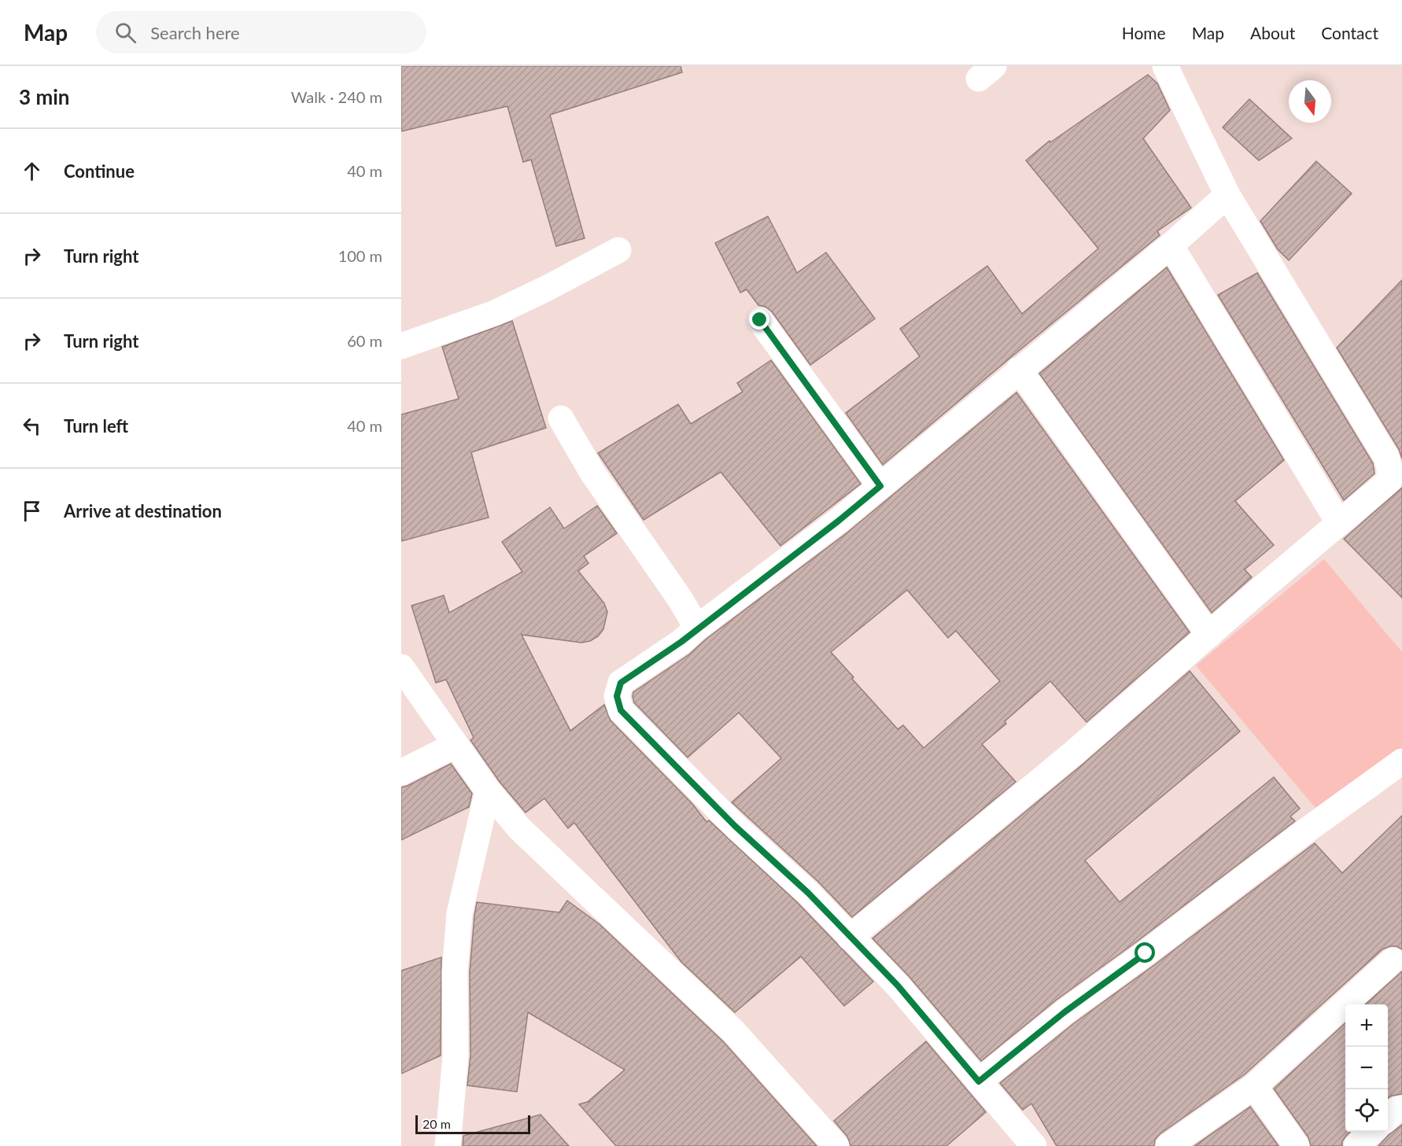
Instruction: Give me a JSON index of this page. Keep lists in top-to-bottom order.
{
  "scale_bar": "20 m",
  "north": "bottom",
  "page": {
    "header": "Map",
    "search": "Search here",
    "nav": [
      "Home",
      "Map",
      "About",
      "Contact"
    ],
    "heading": ["3 min", "Walk · 240 m"],
    "list": [
      ["Continue", "40 m"],
      ["Turn right", "100 m"],
      ["Turn right", "60 m"],
      ["Turn left", "40 m"],
      "Arrive at destination"
    ],
    "map_buttons": ["+", "−"],
    "scale": "20 m"
  }
}
